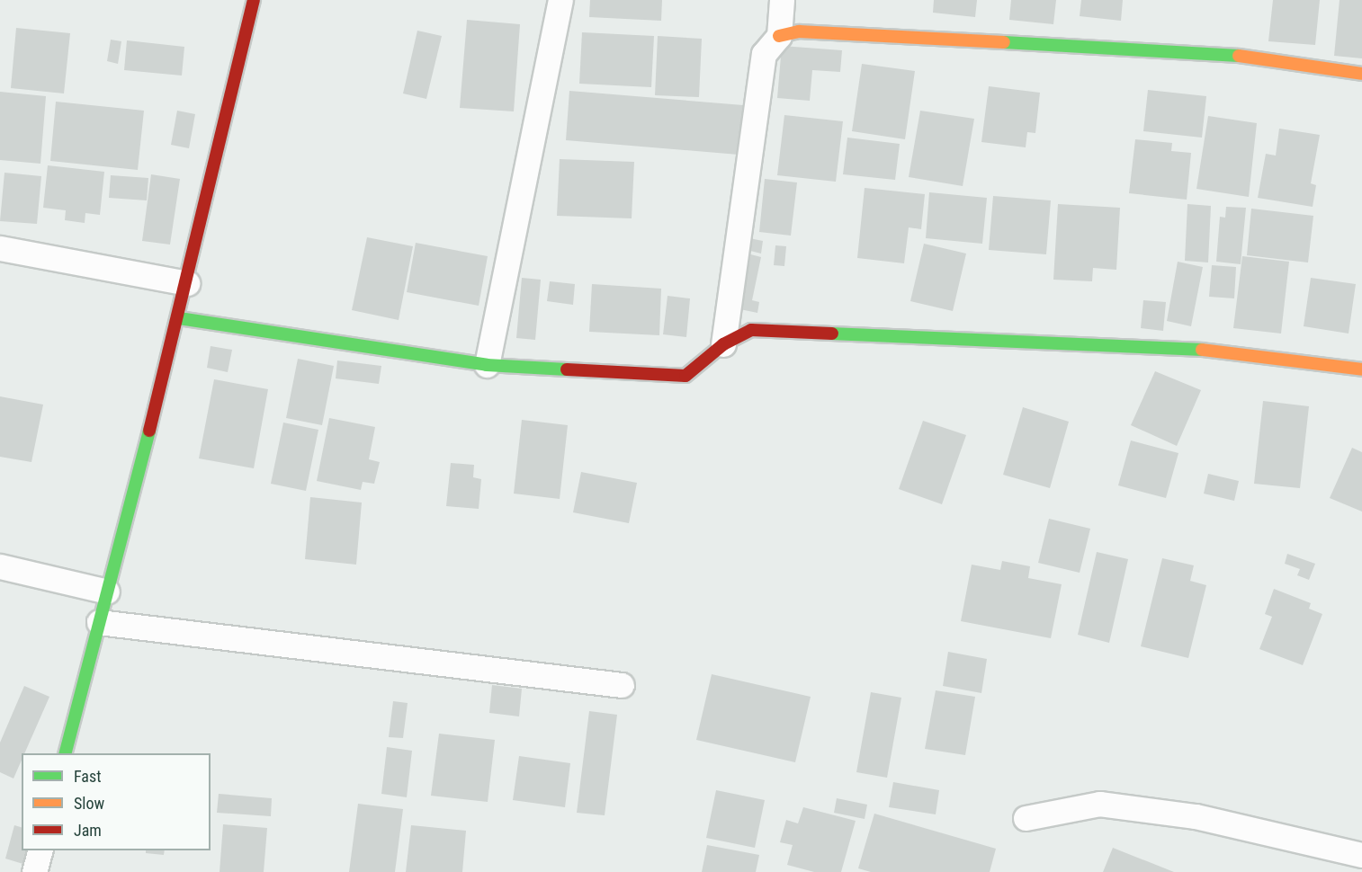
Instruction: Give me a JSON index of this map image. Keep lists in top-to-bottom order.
{
  "legend": ["Fast", "Slow", "Jam"]
}
